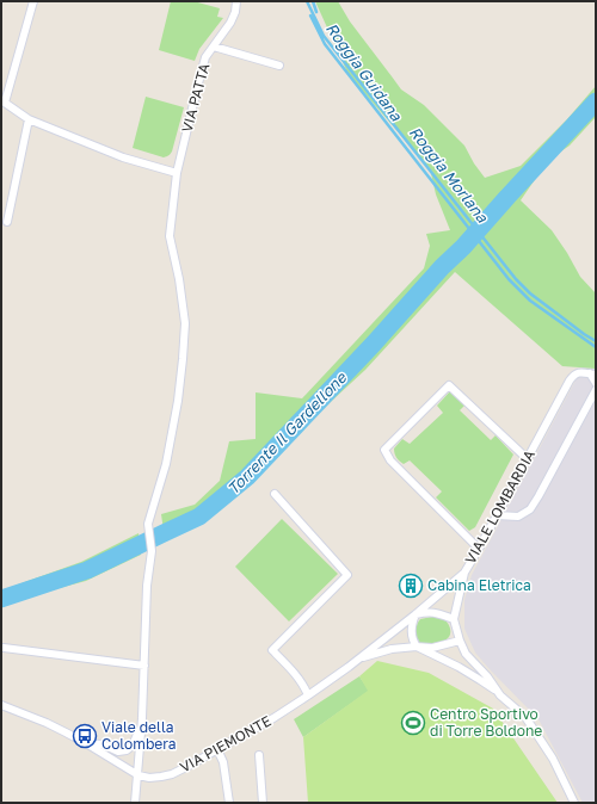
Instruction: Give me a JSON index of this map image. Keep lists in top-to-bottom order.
{
  "streets": {
    "street": ["VIA PATTA", "VIALE LOMBARDIA", "VIA PIEMONTE"]
  },
  "crossings": [
    ["VIALE LOMBARDIA", "VIA PIEMONTE"]
  ],
  "water": ["Roggia Guidana", "Roggia Morlana", "Torrente Il Gardellone"],
  "places": {
    "building": ["Cabina Eletrica"],
    "sports": ["Centro Sportivo di Torre Boldone"],
    "bus stop": ["Viale della Colombera"]
  }
}
